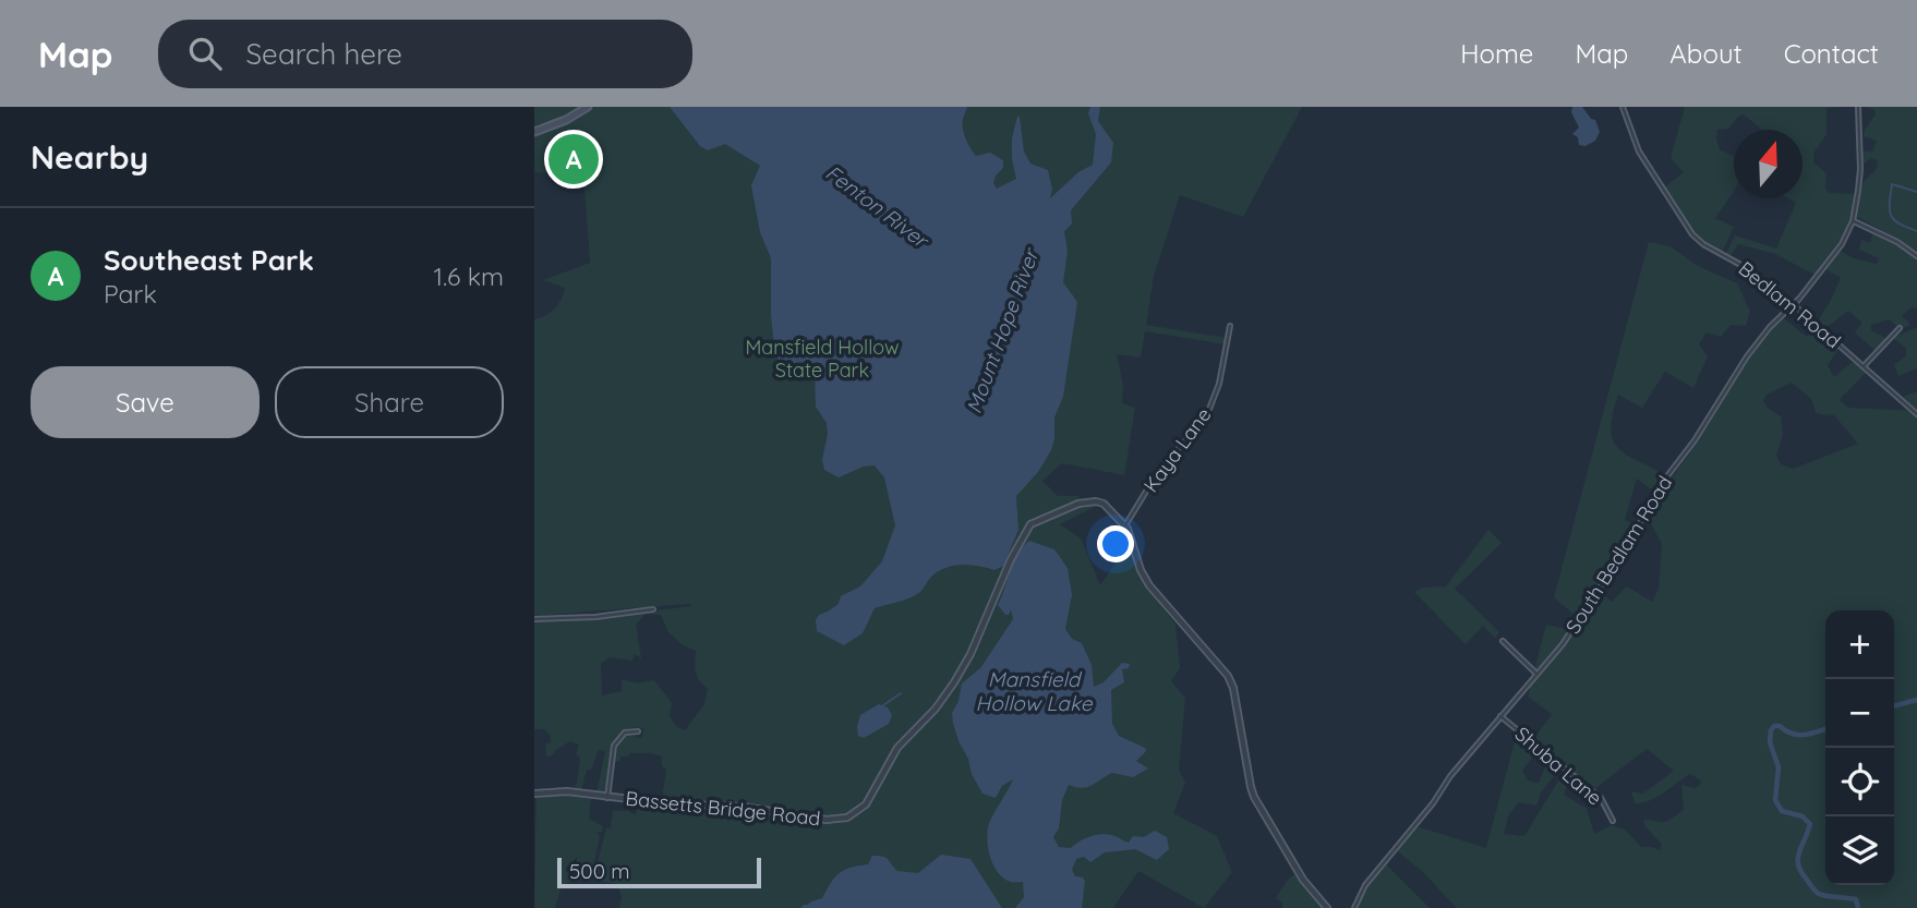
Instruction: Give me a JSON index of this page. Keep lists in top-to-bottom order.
{
  "streets": {
    "street": [
      "Bedlam Road",
      "Kaya Lane",
      "South Bedlam Road",
      "Shuba Lane",
      "Bassetts Bridge Road"
    ]
  },
  "crossings": [
    ["Bedlam Road", "South Bedlam Road"],
    ["Kaya Lane", "Bassetts Bridge Road"],
    ["South Bedlam Road", "Shuba Lane"]
  ],
  "water": ["Fenton River", "Mount Hope River", "Mansfield Hollow Lake"],
  "parks": ["Mansfield Hollow State Park"],
  "scale_bar": "500 m",
  "north": "top",
  "page": {
    "header": "Map",
    "search": "Search here",
    "nav": [
      "Home",
      "Map",
      "About",
      "Contact"
    ],
    "heading": "Nearby",
    "pins": "A",
    "list": [
      {
        "mark": "A",
        "name": "Southeast Park",
        "note": "Park",
        "value": "1.6 km"
      }
    ],
    "buttons": ["Save", "Share"],
    "map_buttons": ["+", "−"],
    "scale": "500 m"
  }
}
